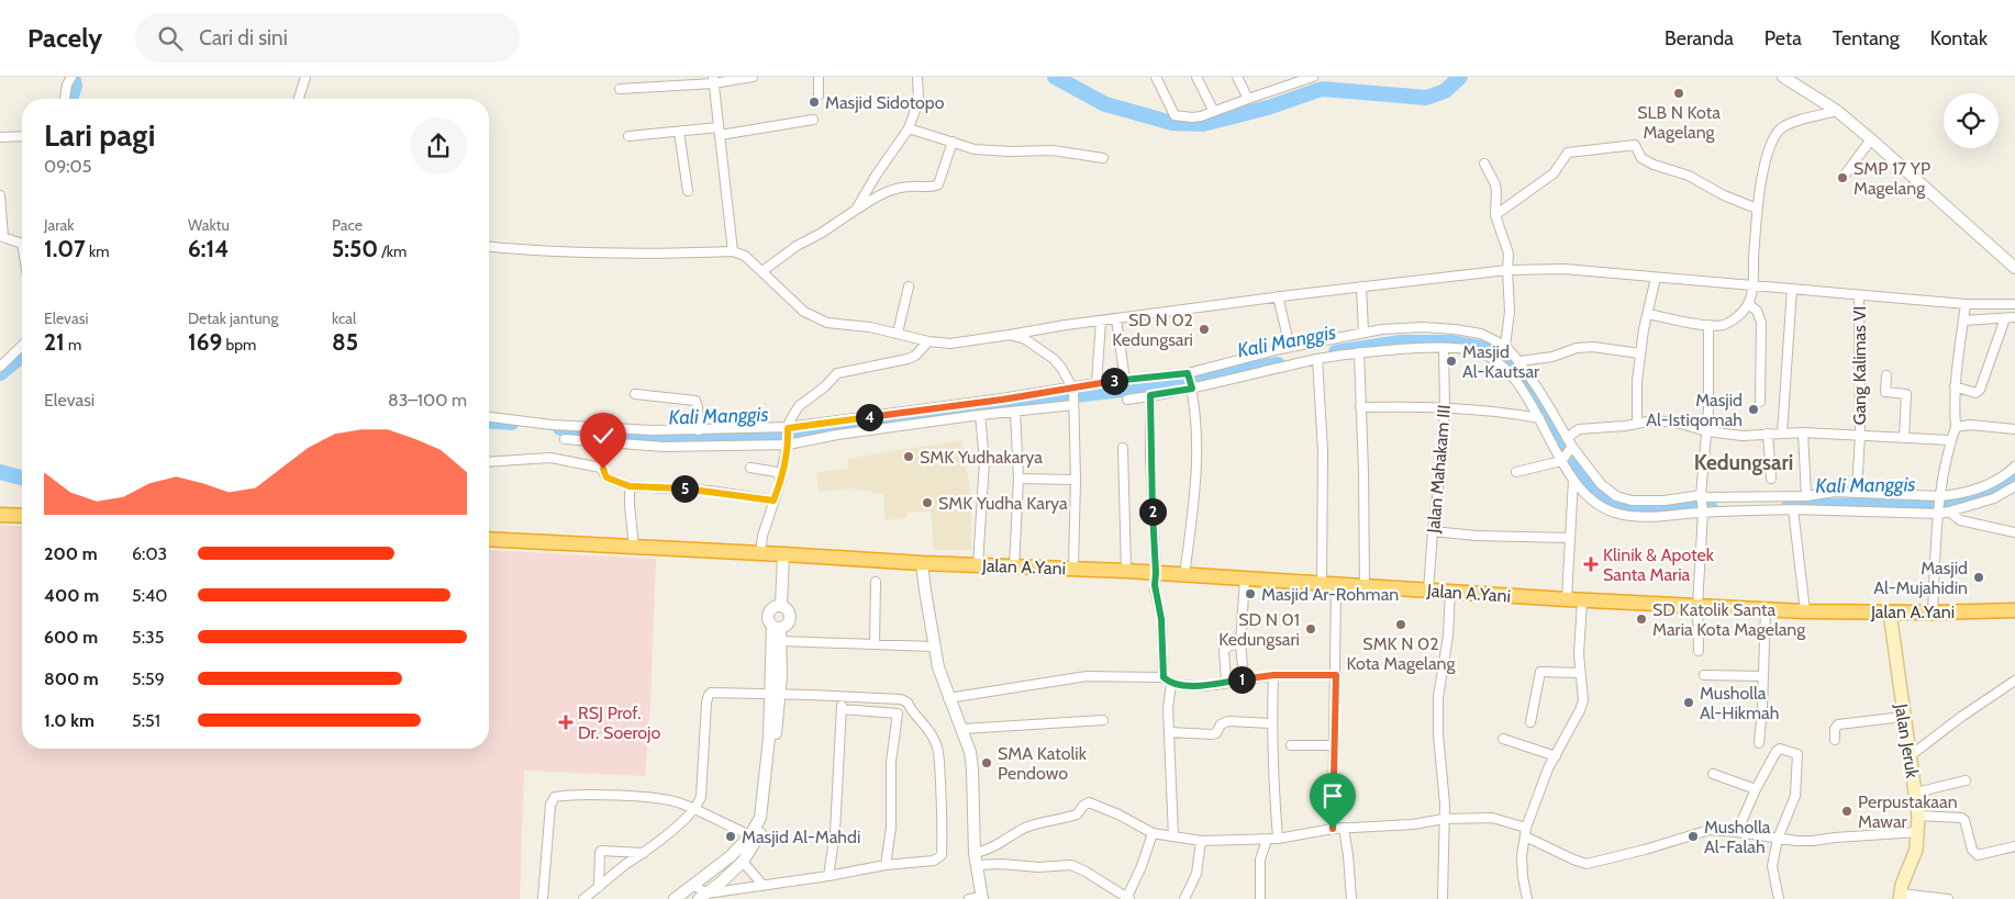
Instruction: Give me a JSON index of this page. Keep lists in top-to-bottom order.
{
  "streets": {
    "highway": ["Jalan A.Yani"],
    "main road": ["Jalan Jeruk"],
    "street": ["Gang Kalimas VI", "Jalan Mahakam III"]
  },
  "crossings": [
    ["Jalan Mahakam III", "Jalan A.Yani"],
    ["Jalan A.Yani", "Jalan Jeruk"]
  ],
  "districts": ["Kedungsari"],
  "water": ["Kali Manggis"],
  "places": {
    "other": [
      "SLB N Kota Magelang",
      "Masjid Sidotopo",
      "SMP 17 YP Magelang",
      "SD N 02 Kedungsari",
      "Masjid Al-Kautsar",
      "Masjid Al-Istiqomah",
      "SMK Yudhakarya",
      "SMK Yudha Karya",
      "Masjid Al-Mujahidin",
      "Masjid Ar-Rohman",
      "SD Katolik Santa Maria Kota Magelang",
      "SMK N 02 Kota Magelang",
      "SD N 01 Kedungsari",
      "Musholla Al-Hikmah",
      "SMA Katolik Pendowo",
      "Perpustakaan Mawar",
      "Masjid Al-Mahdi",
      "Musholla Al-Falah"
    ],
    "health": ["Klinik & Apotek Santa Maria", "RSJ Prof. Dr. Soerojo"]
  },
  "page": {
    "header": "Pacely",
    "search": "Cari di sini",
    "nav": [
      "Beranda",
      "Peta",
      "Tentang",
      "Kontak"
    ],
    "heading": ["Lari pagi", "09:05"],
    "stats": [
      ["Jarak", "1.07 km"],
      ["Waktu", "6:14"],
      ["Pace", "5:50 /km"],
      ["Elevasi", "21 m"],
      ["Detak jantung", "169 bpm"],
      ["kcal", "85"]
    ],
    "pins": [
      "3",
      "4",
      "5",
      "2",
      "1"
    ],
    "chart": ["Elevasi", "83–100 m"],
    "list": [
      {
        "name": "200 m",
        "note": "6:03"
      },
      {
        "name": "400 m",
        "note": "5:40"
      },
      {
        "name": "600 m",
        "note": "5:35"
      },
      {
        "name": "800 m",
        "note": "5:59"
      },
      {
        "name": "1.0 km",
        "note": "5:51"
      }
    ]
  }
}
